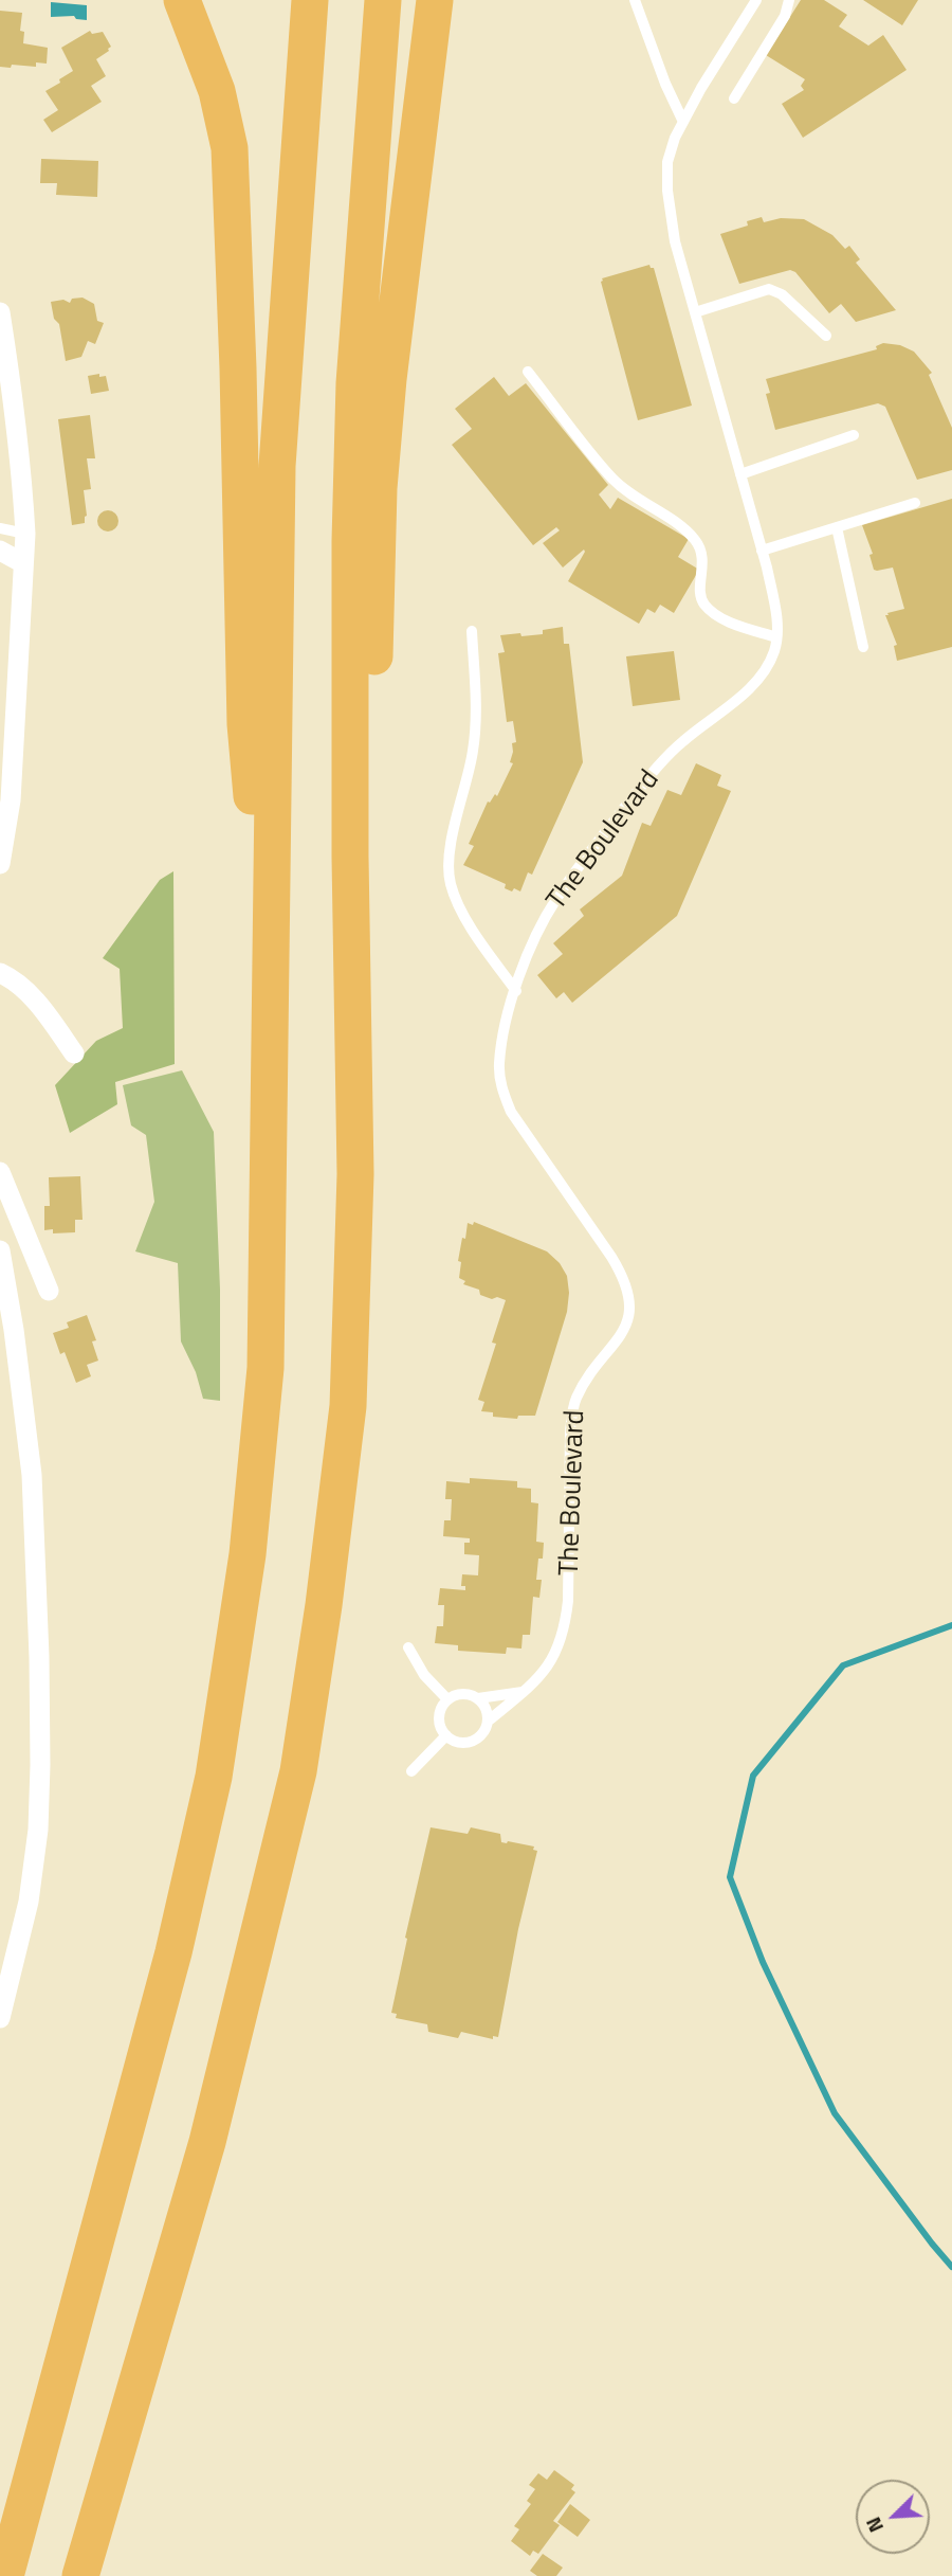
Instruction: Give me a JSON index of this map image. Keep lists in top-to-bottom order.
{
  "streets": {
    "lane": ["The Boulevard"]
  },
  "north": "bottom left"
}
